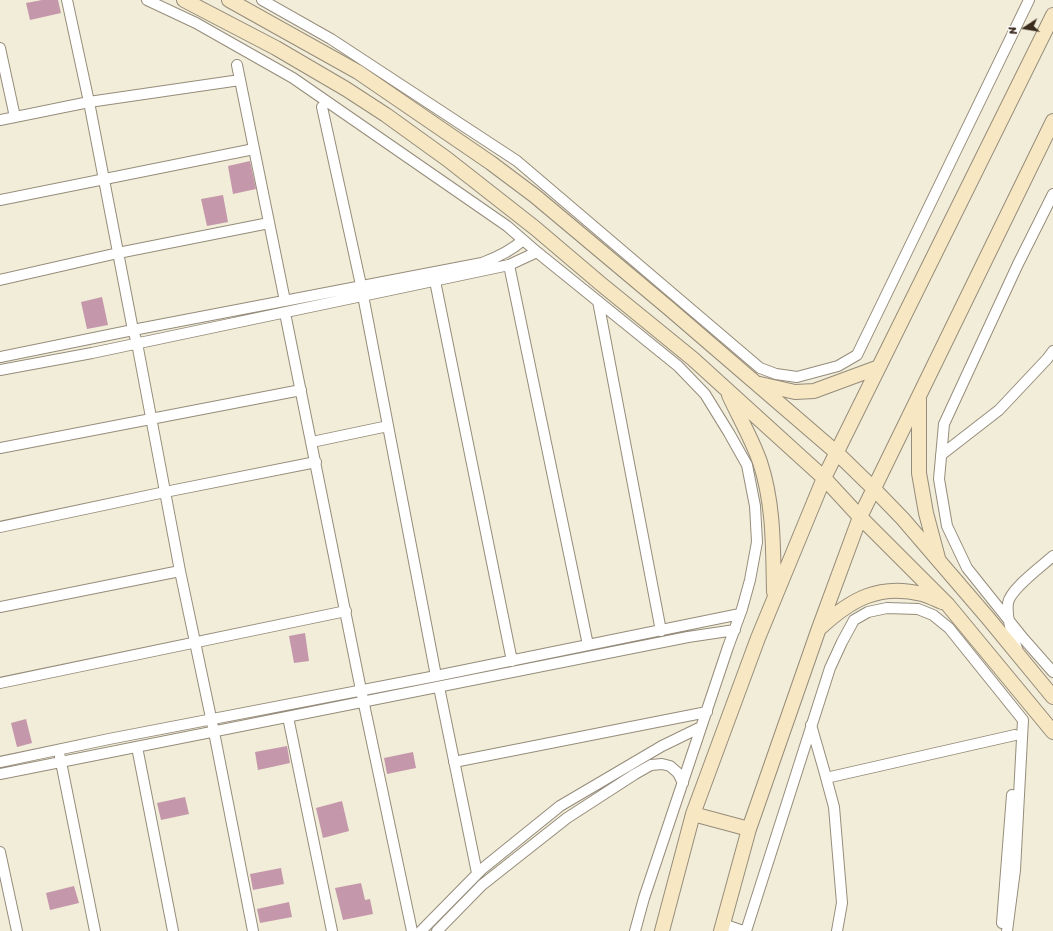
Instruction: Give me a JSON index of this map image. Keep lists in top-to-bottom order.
{
  "north": "left"
}
